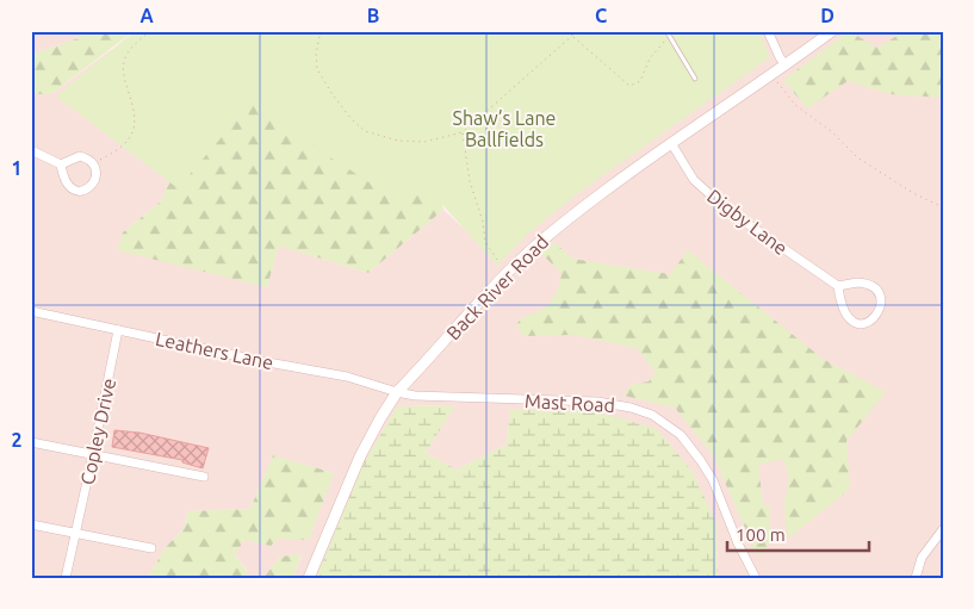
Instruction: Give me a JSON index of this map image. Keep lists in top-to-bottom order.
{
  "streets": {
    "street": [
      "Digby Lane",
      "Back River Road",
      "Leathers Lane",
      "Mast Road",
      "Copley Drive"
    ]
  },
  "crossings": [
    ["Digby Lane", "Back River Road"],
    ["Back River Road", "Leathers Lane"],
    ["Back River Road", "Mast Road"],
    ["Leathers Lane", "Mast Road"],
    ["Leathers Lane", "Copley Drive"]
  ],
  "parks": ["Shaw’s Lane Ballfields"],
  "scale_bar": "100 m",
  "grid": {
    "columns": [
      "A",
      "B",
      "C",
      "D"
    ],
    "rows": ["1", "2"]
  }
}
